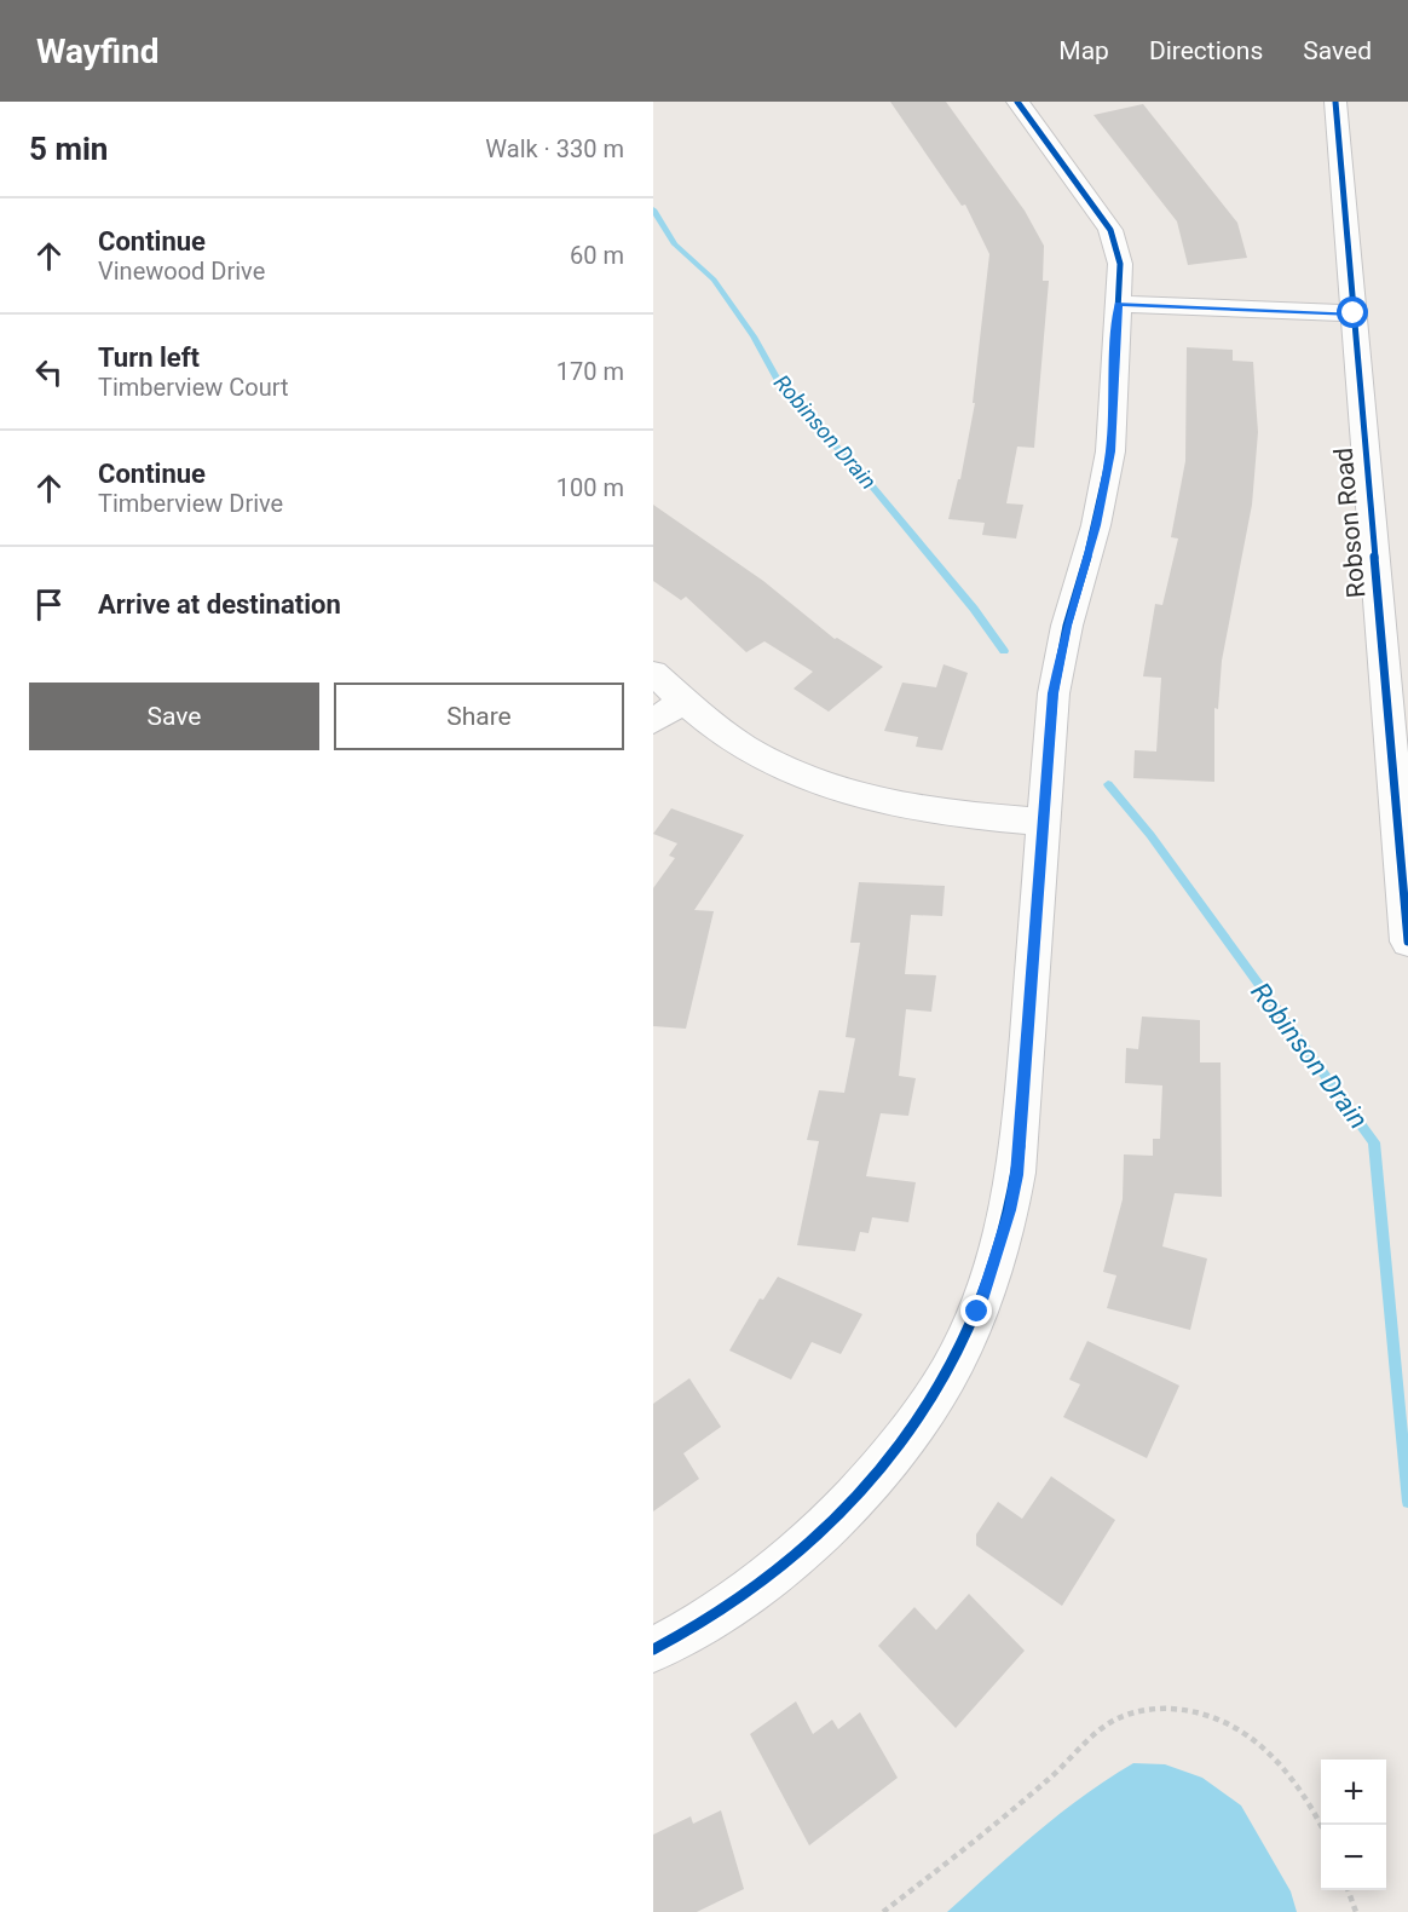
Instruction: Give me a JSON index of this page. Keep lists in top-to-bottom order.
{
  "streets": {
    "street": ["Robson Road"]
  },
  "water": ["Robinson Drain"],
  "page": {
    "header": "Wayfind",
    "nav": ["Map", "Directions", "Saved"],
    "heading": ["5 min", "Walk · 330 m"],
    "list": [
      ["Continue", "Vinewood Drive", "60 m"],
      ["Turn left", "Timberview Court", "170 m"],
      ["Continue", "Timberview Drive", "100 m"],
      "Arrive at destination"
    ],
    "buttons": ["Save", "Share"],
    "map_buttons": ["+", "−"]
  }
}
